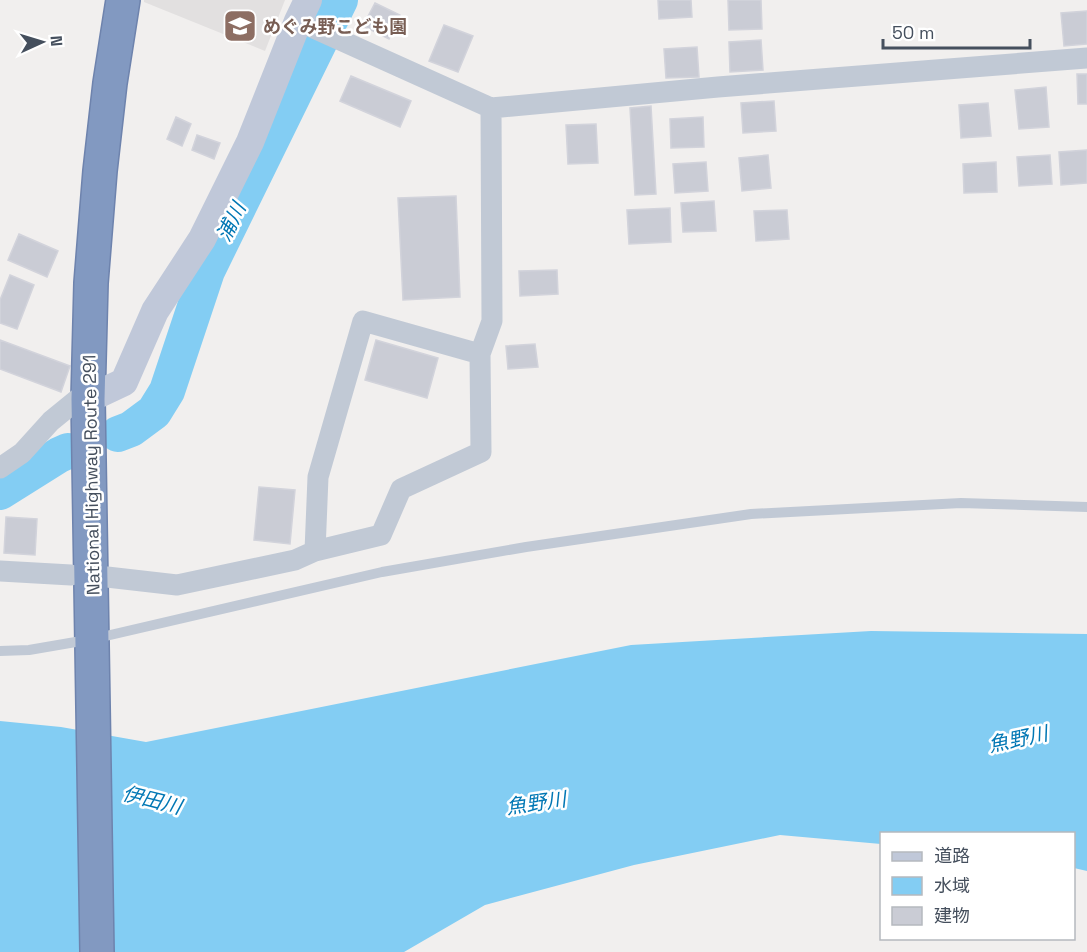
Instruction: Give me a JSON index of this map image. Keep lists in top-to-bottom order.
{
  "streets": {
    "highway": ["National Highway Route 291"]
  },
  "water": ["浦川", "魚野川", "伊田川"],
  "places": {
    "school or university": ["めぐみ野こども園"]
  },
  "legend": ["道路", "水域", "建物"],
  "scale_bar": "50 m",
  "north": "right"
}
